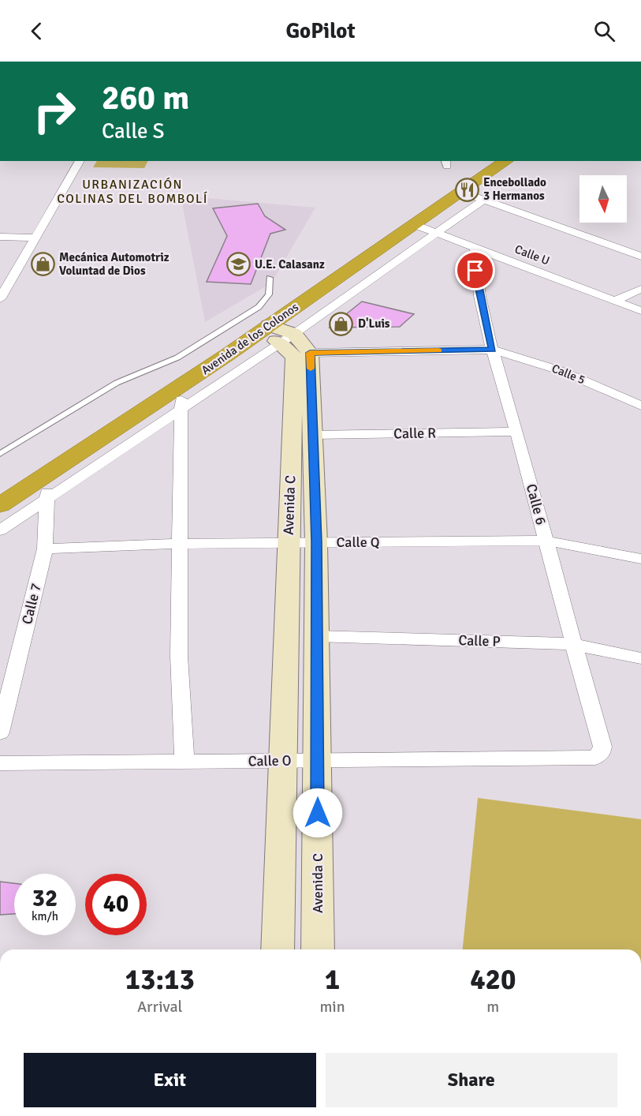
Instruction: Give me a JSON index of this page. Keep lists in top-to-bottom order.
{
  "streets": {
    "highway": ["Avenida de los Colonos"],
    "street": [
      "Calle U",
      "Calle 5",
      "Calle R",
      "Calle 6",
      "Avenida C",
      "Calle Q",
      "Calle 7",
      "Calle P",
      "Calle O"
    ]
  },
  "crossings": [
    ["Calle U", "Avenida de los Colonos"],
    ["Calle U", "Calle 6"],
    ["Avenida de los Colonos", "Avenida C"],
    ["Avenida de los Colonos", "Calle 7"],
    ["Calle 5", "Calle 6"],
    ["Calle 5", "Avenida C"],
    ["Calle R", "Calle 6"],
    ["Calle R", "Avenida C"],
    ["Calle 6", "Calle Q"],
    ["Calle 6", "Calle P"],
    ["Calle 6", "Calle O"],
    ["Avenida C", "Calle Q"],
    ["Avenida C", "Calle P"],
    ["Avenida C", "Calle O"],
    ["Calle Q", "Calle 7"]
  ],
  "districts": ["URBANIZACIÓN COLINAS DEL BOMBOLÍ"],
  "places": {
    "restaurant": ["Encebollado 3 Hermanos"],
    "shop": ["Mecánica Automotriz Voluntad de Dios", "D'Luis"],
    "school or university": ["U.E. Calasanz"]
  },
  "north": "bottom",
  "page": {
    "header": "GoPilot",
    "turn": ["260 m", "Calle S"],
    "speed": "32 km/h",
    "limit": "40",
    "eta": [
      "13:13",
      "Arrival",
      "1",
      "min",
      "420",
      "m"
    ],
    "buttons": ["Exit", "Share"]
  }
}
